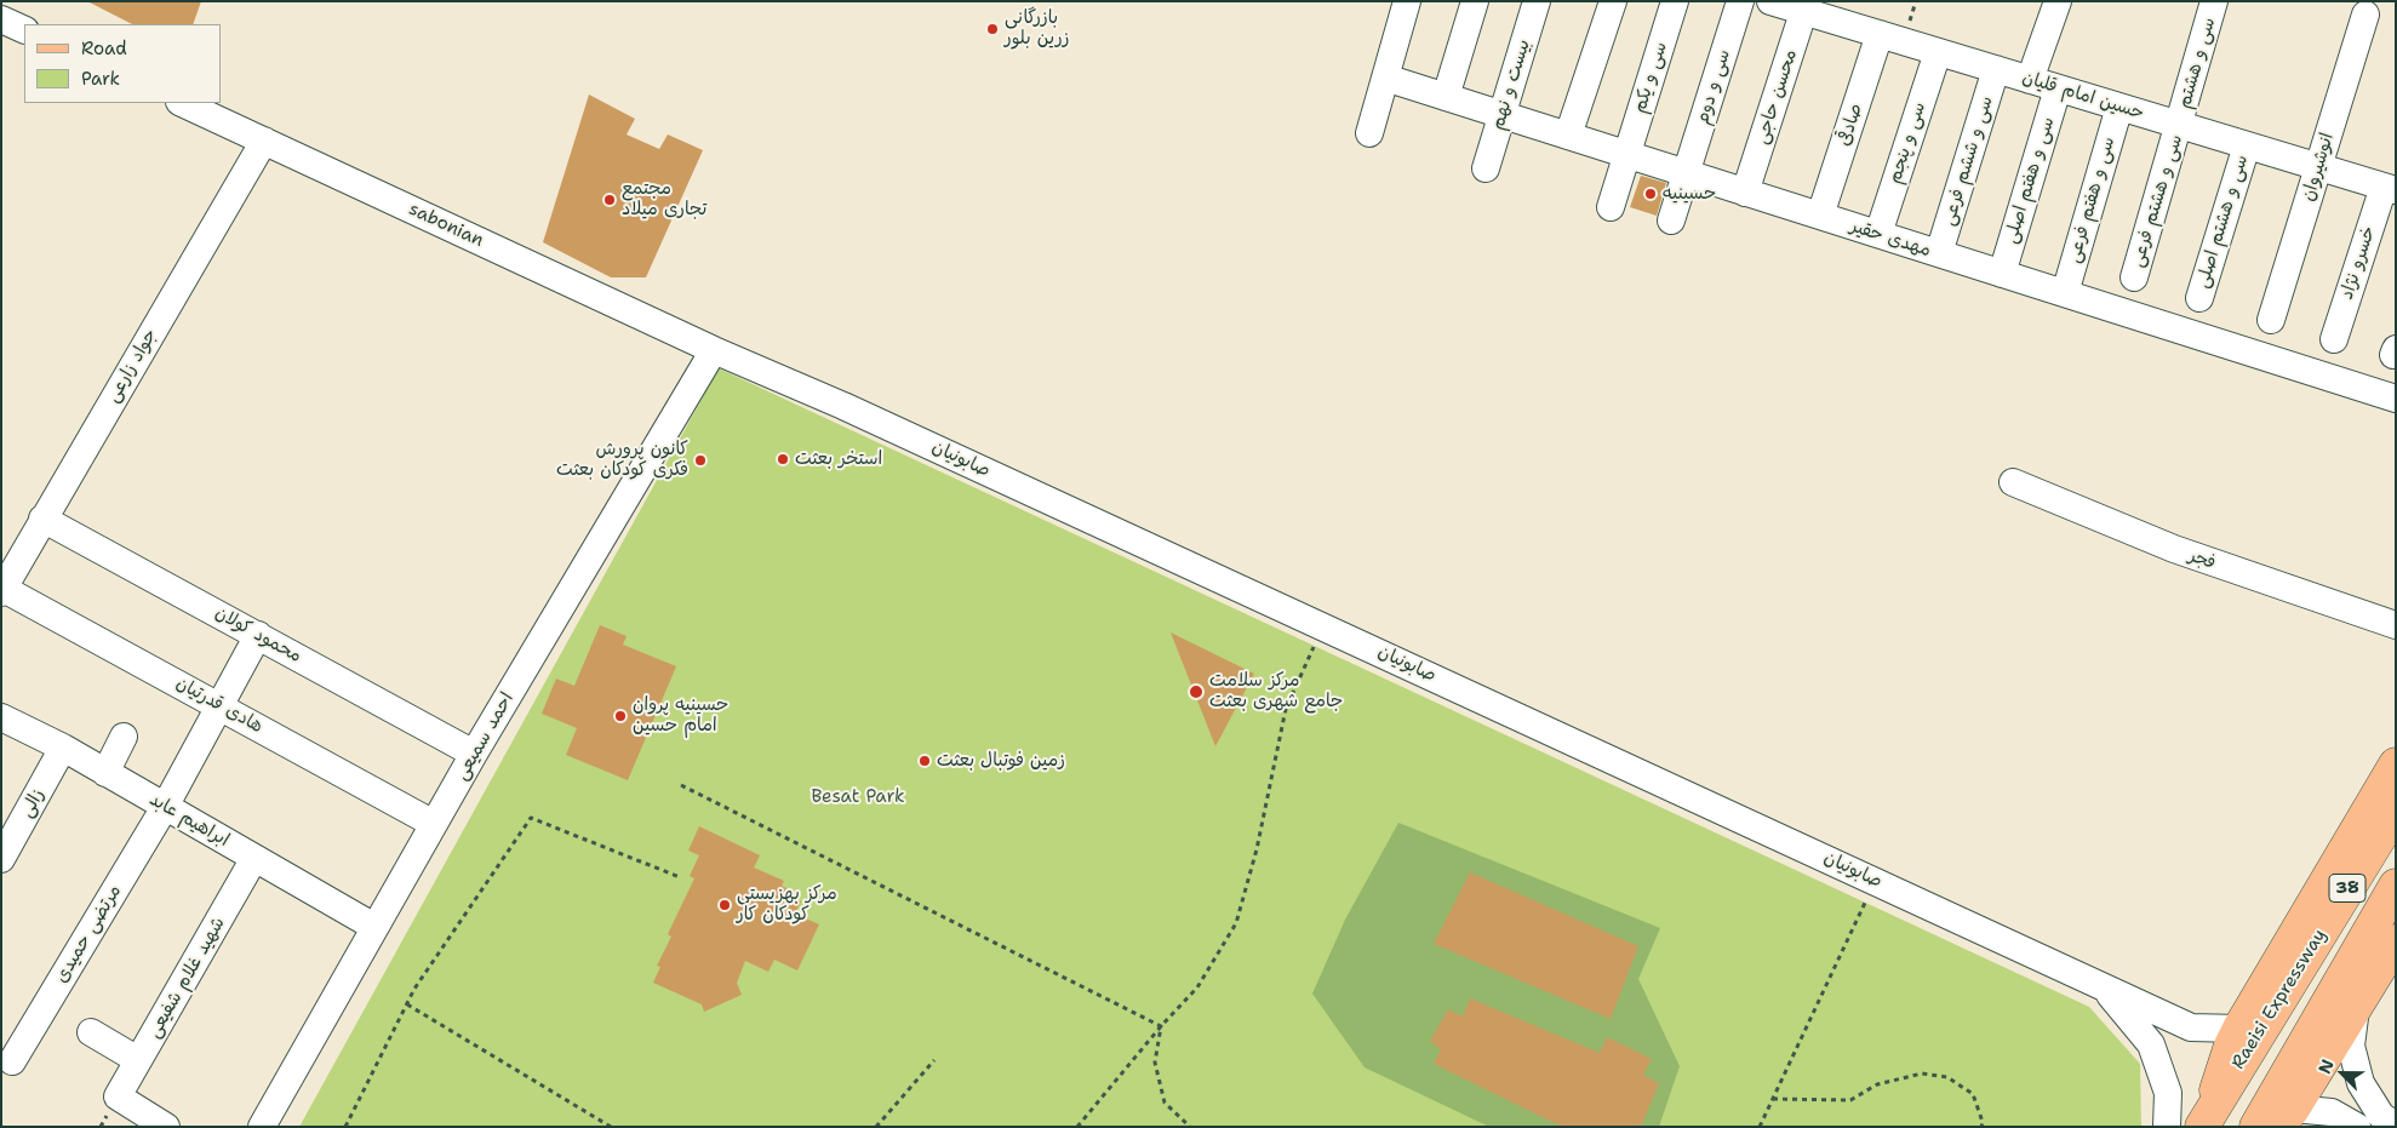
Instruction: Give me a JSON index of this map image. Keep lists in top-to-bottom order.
{
  "streets": {
    "main road": ["38", "Raeisi Expressway"],
    "street": [
      "سی و هشتم",
      "سی و یکم",
      "بیست و نهم",
      "سی و دوم",
      "حسین امام قلیان",
      "محسن حاجی",
      "صادقی",
      "سی و پنجم",
      "سی و ششم فرعی",
      "انوشیروان",
      "سی و هفتم اصلی",
      "سی و هفتم فرعی",
      "سی و هشتم فرعی",
      "سی و هشتم اصلی",
      "sabonian",
      "مهدی حقیر",
      "خسرو نژاد",
      "جواد زارعی",
      "صابونیان",
      "فجر",
      "محمود کولان",
      "هادی قدرتیان",
      "احمد سمیعی",
      "زالی",
      "ابراهیم عابد",
      "مرتضی حمیدی",
      "شهید غلام شفیعی"
    ]
  },
  "crossings": [
    ["سی و هشتم", "حسین امام قلیان"],
    ["سی و هشتم", "سی و هشتم فرعی"],
    ["سی و یکم", "مهدی حقیر"],
    ["بیست و نهم", "مهدی حقیر"],
    ["سی و دوم", "مهدی حقیر"],
    ["حسین امام قلیان", "محسن حاجی"],
    ["حسین امام قلیان", "صادقی"],
    ["حسین امام قلیان", "سی و پنجم"],
    ["حسین امام قلیان", "سی و ششم فرعی"],
    ["حسین امام قلیان", "انوشیروان"],
    ["حسین امام قلیان", "سی و هفتم اصلی"],
    ["حسین امام قلیان", "سی و هفتم فرعی"],
    ["حسین امام قلیان", "سی و هشتم فرعی"],
    ["حسین امام قلیان", "سی و هشتم اصلی"],
    ["حسین امام قلیان", "خسرو نژاد"],
    ["محسن حاجی", "مهدی حقیر"],
    ["صادقی", "مهدی حقیر"],
    ["سی و پنجم", "مهدی حقیر"],
    ["سی و ششم فرعی", "مهدی حقیر"],
    ["سی و هفتم اصلی", "مهدی حقیر"],
    ["سی و هفتم فرعی", "مهدی حقیر"],
    ["sabonian", "جواد زارعی"],
    ["sabonian", "صابونیان"],
    ["sabonian", "احمد سمیعی"],
    ["جواد زارعی", "محمود کولان"],
    ["جواد زارعی", "هادی قدرتیان"],
    ["صابونیان", "احمد سمیعی"],
    ["محمود کولان", "احمد سمیعی"],
    ["محمود کولان", "مرتضی حمیدی"],
    ["هادی قدرتیان", "احمد سمیعی"],
    ["هادی قدرتیان", "مرتضی حمیدی"],
    ["احمد سمیعی", "ابراهیم عابد"],
    ["زالی", "ابراهیم عابد"],
    ["ابراهیم عابد", "مرتضی حمیدی"],
    ["ابراهیم عابد", "شهید غلام شفیعی"]
  ],
  "parks": ["Besat Park"],
  "places": [
    "بازرگانی زرین بلور",
    "حسینیه",
    "مجتمع تجاری میلاد",
    "استخر بعثت",
    "کانون پرورش فکری کودکان بعثت",
    "مرکز سلامت جامع شهری بعثت",
    "حسینیه پروان امام حسین",
    "زمین فوتبال بعثت",
    "مرکز بهزیستی کودکان کار"
  ],
  "legend": ["Road", "Park"],
  "north": "top left"
}
